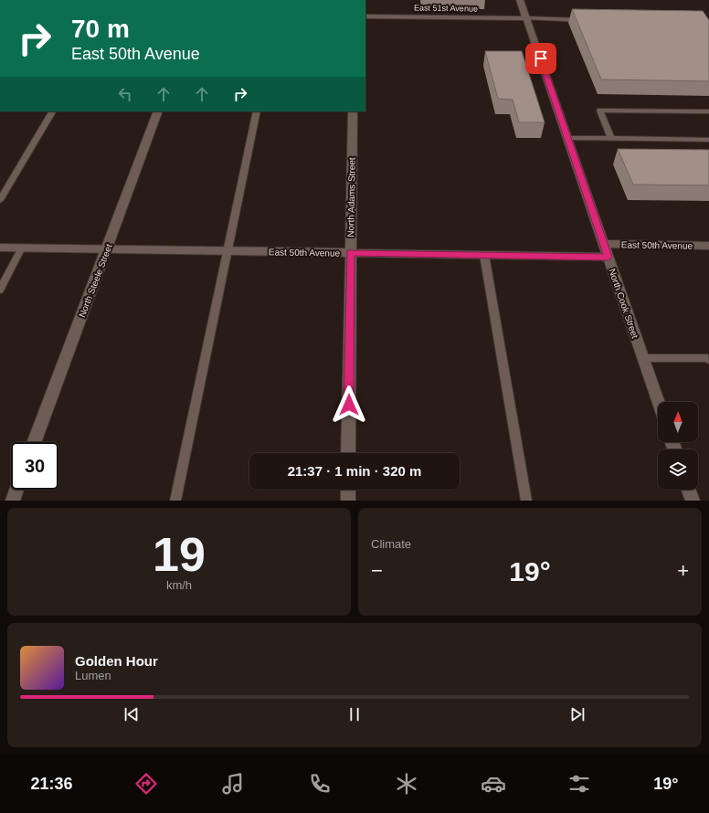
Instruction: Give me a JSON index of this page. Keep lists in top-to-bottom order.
{
  "streets": {
    "street": [
      "East 51st Avenue",
      "North Adams Street",
      "East 50th Avenue",
      "North Steele Street",
      "North Cook Street"
    ]
  },
  "crossings": [
    ["East 51st Avenue", "North Cook Street"],
    ["North Adams Street", "East 50th Avenue"],
    ["East 50th Avenue", "North Steele Street"],
    ["East 50th Avenue", "North Cook Street"]
  ],
  "north": "top",
  "page": {
    "turn": ["70 m", "East 50th Avenue"],
    "limit": "30",
    "trip": "21:37 · 1 min · 320 m",
    "tile": [
      ["19", "km/h"],
      "Climate"
    ],
    "heat": ["−", "19°", "+"],
    "song": ["Golden Hour", "Lumen"],
    "tabs": ["21:36", "19°"]
  }
}
